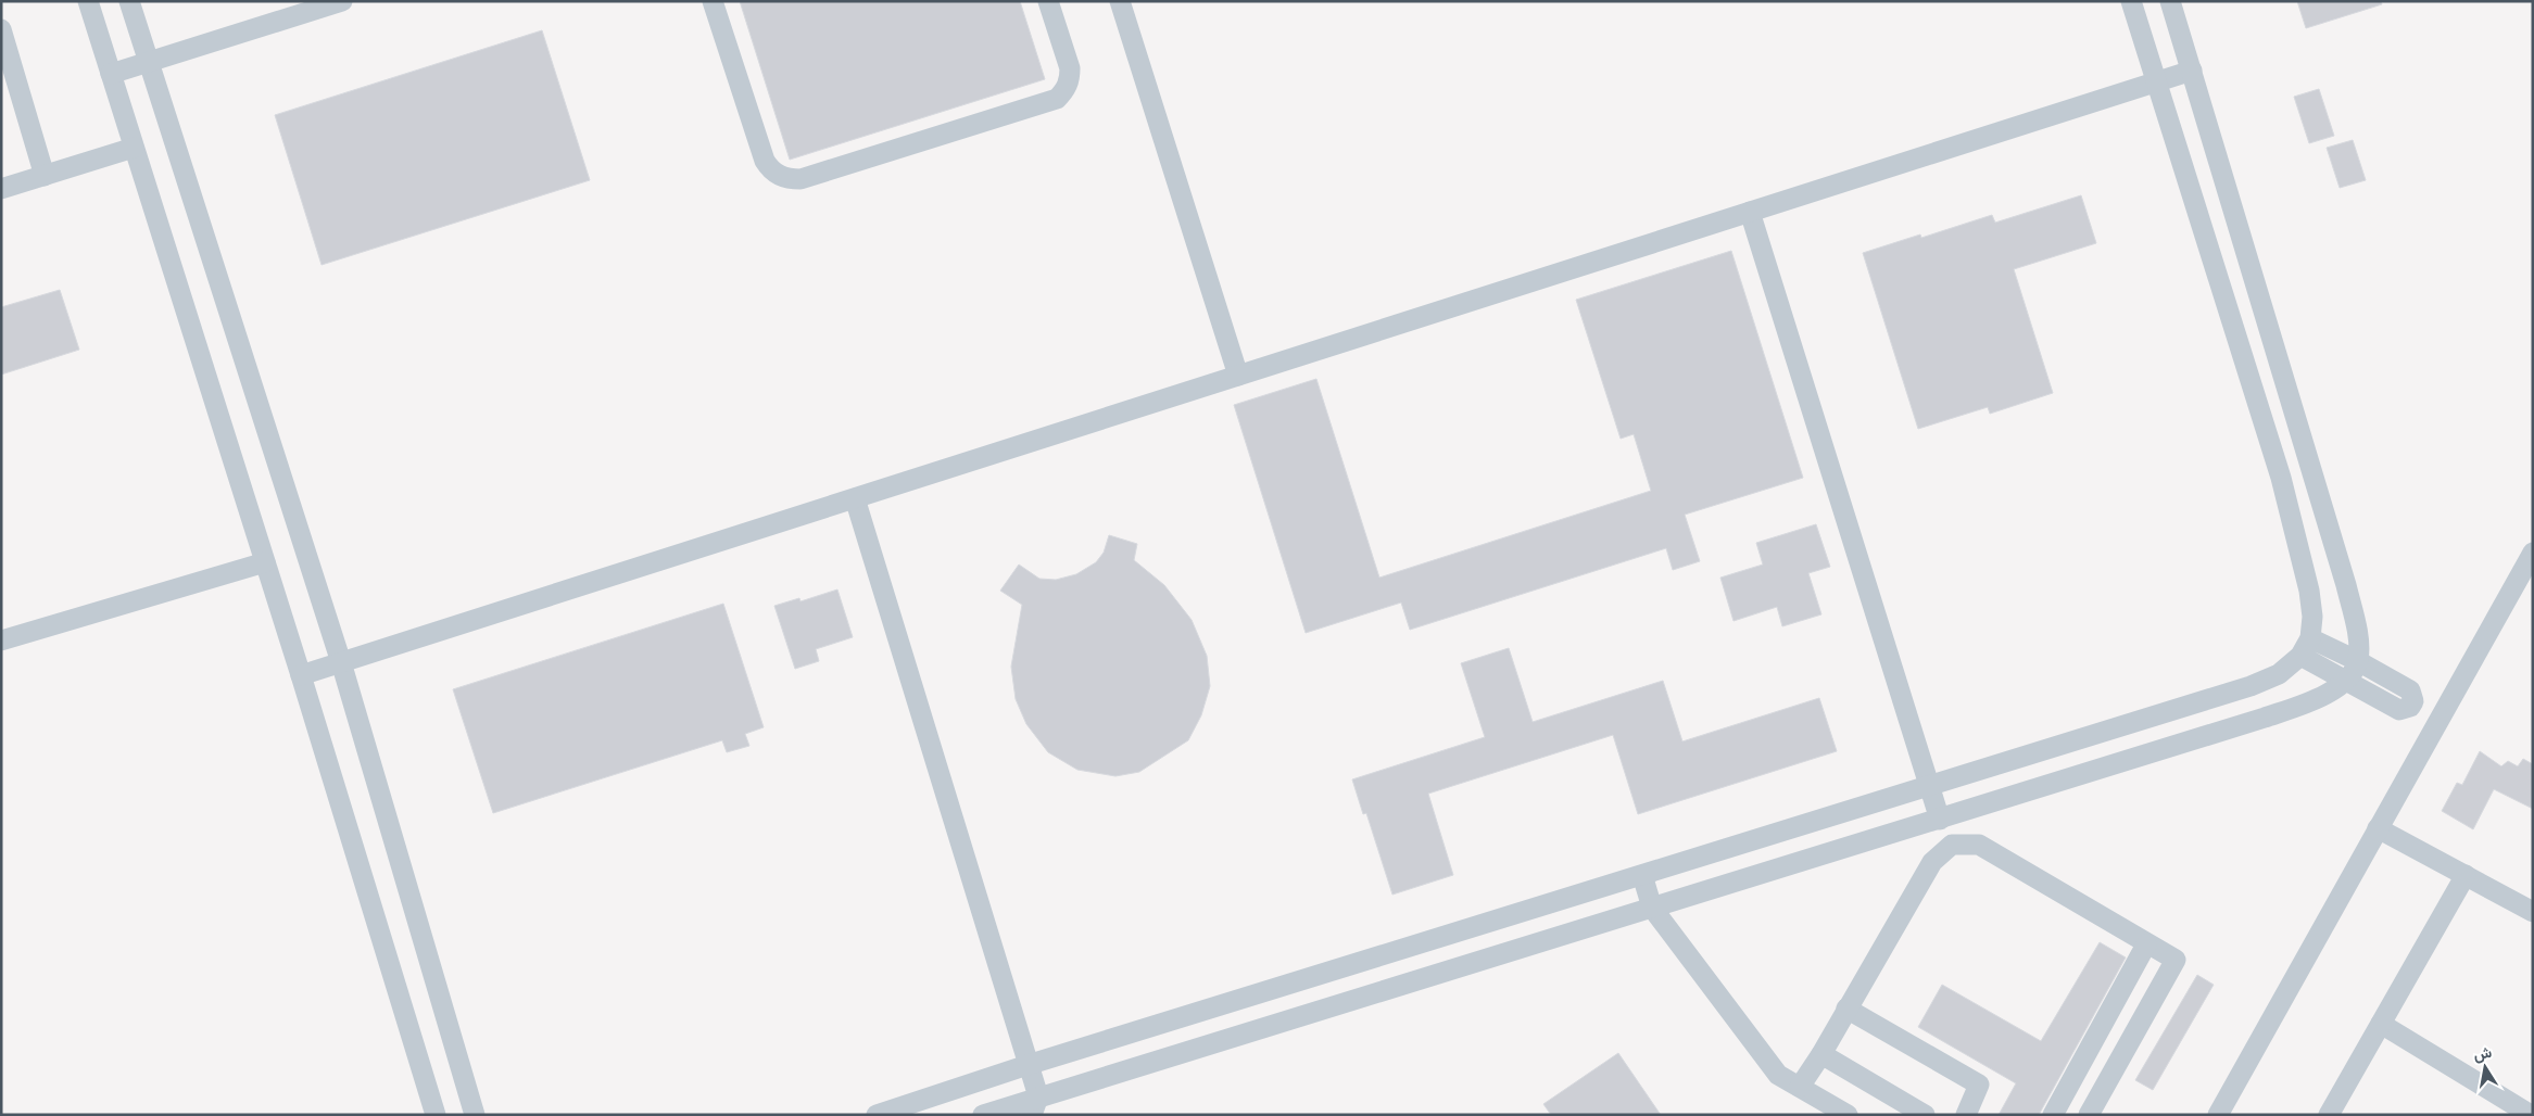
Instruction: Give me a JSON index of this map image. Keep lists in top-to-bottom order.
{
  "north": "top"
}
